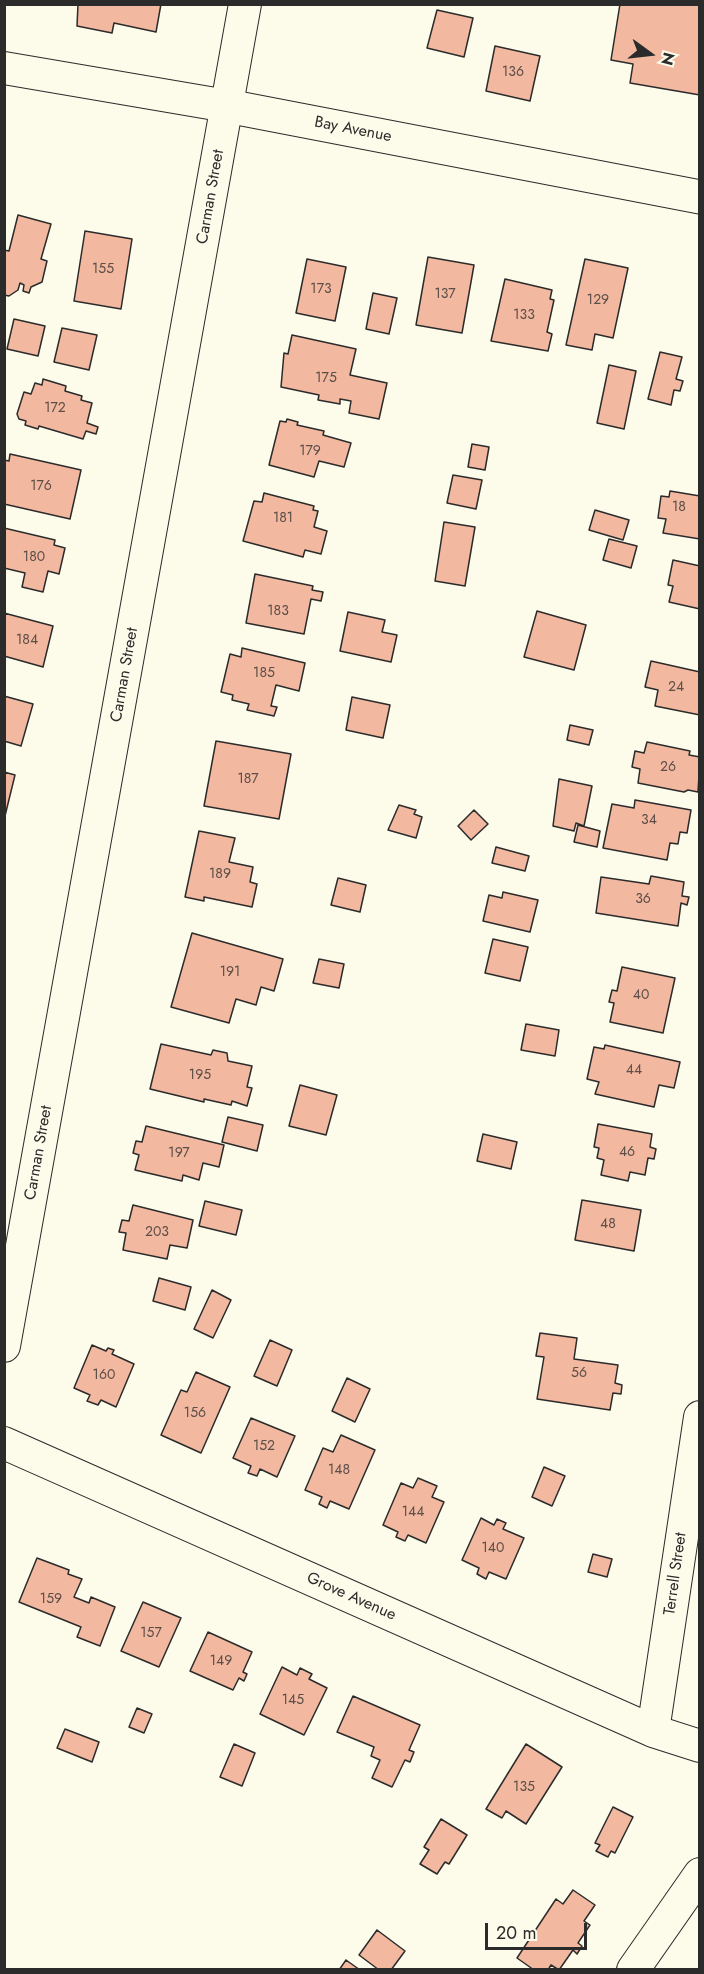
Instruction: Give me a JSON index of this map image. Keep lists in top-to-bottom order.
{
  "streets": {
    "street": [
      "Bay Avenue",
      "Carman Street",
      "Terrell Street",
      "Grove Avenue"
    ]
  },
  "crossings": [
    ["Bay Avenue", "Carman Street"],
    ["Terrell Street", "Grove Avenue"]
  ],
  "house_numbers": [
    "136",
    "155",
    "173",
    "137",
    "129",
    "133",
    "175",
    "172",
    "179",
    "176",
    "18",
    "181",
    "180",
    "183",
    "184",
    "185",
    "24",
    "26",
    "187",
    "34",
    "189",
    "36",
    "191",
    "40",
    "44",
    "195",
    "46",
    "197",
    "48",
    "203",
    "56",
    "160",
    "156",
    "152",
    "148",
    "144",
    "140",
    "159",
    "157",
    "149",
    "145",
    "135"
  ],
  "scale_bar": "20 m",
  "north": "right"
}
